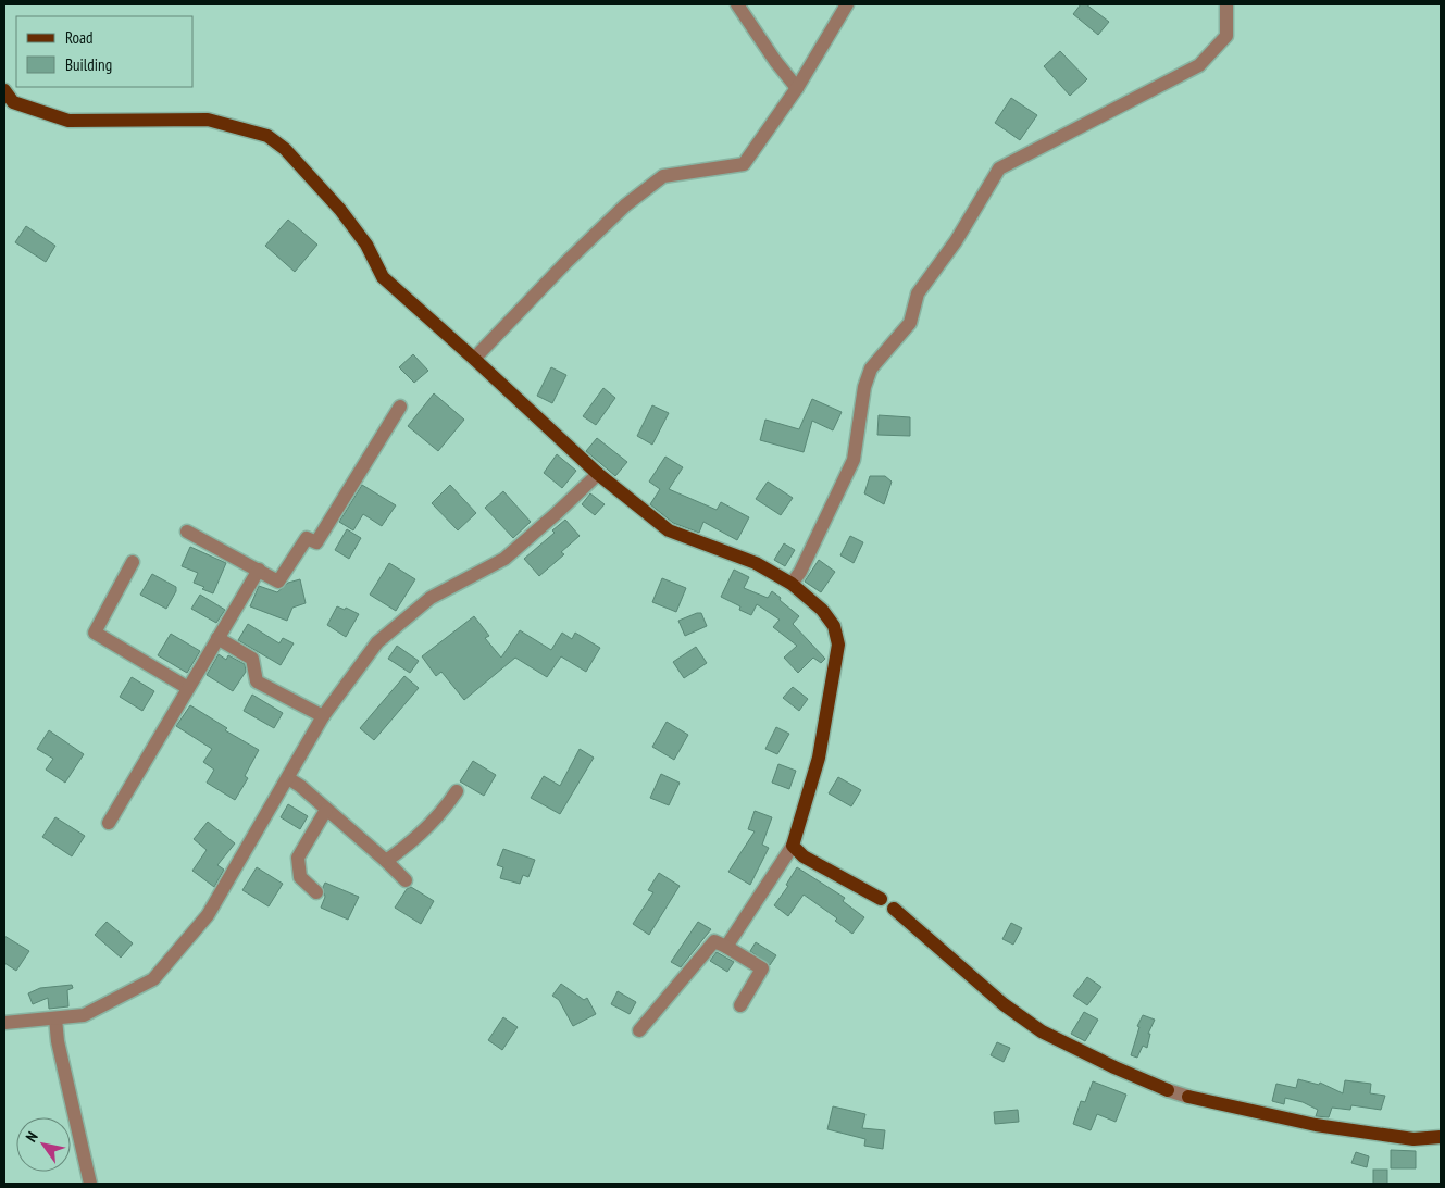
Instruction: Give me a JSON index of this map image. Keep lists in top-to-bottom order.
{
  "legend": ["Road", "Building"],
  "north": "top left"
}
